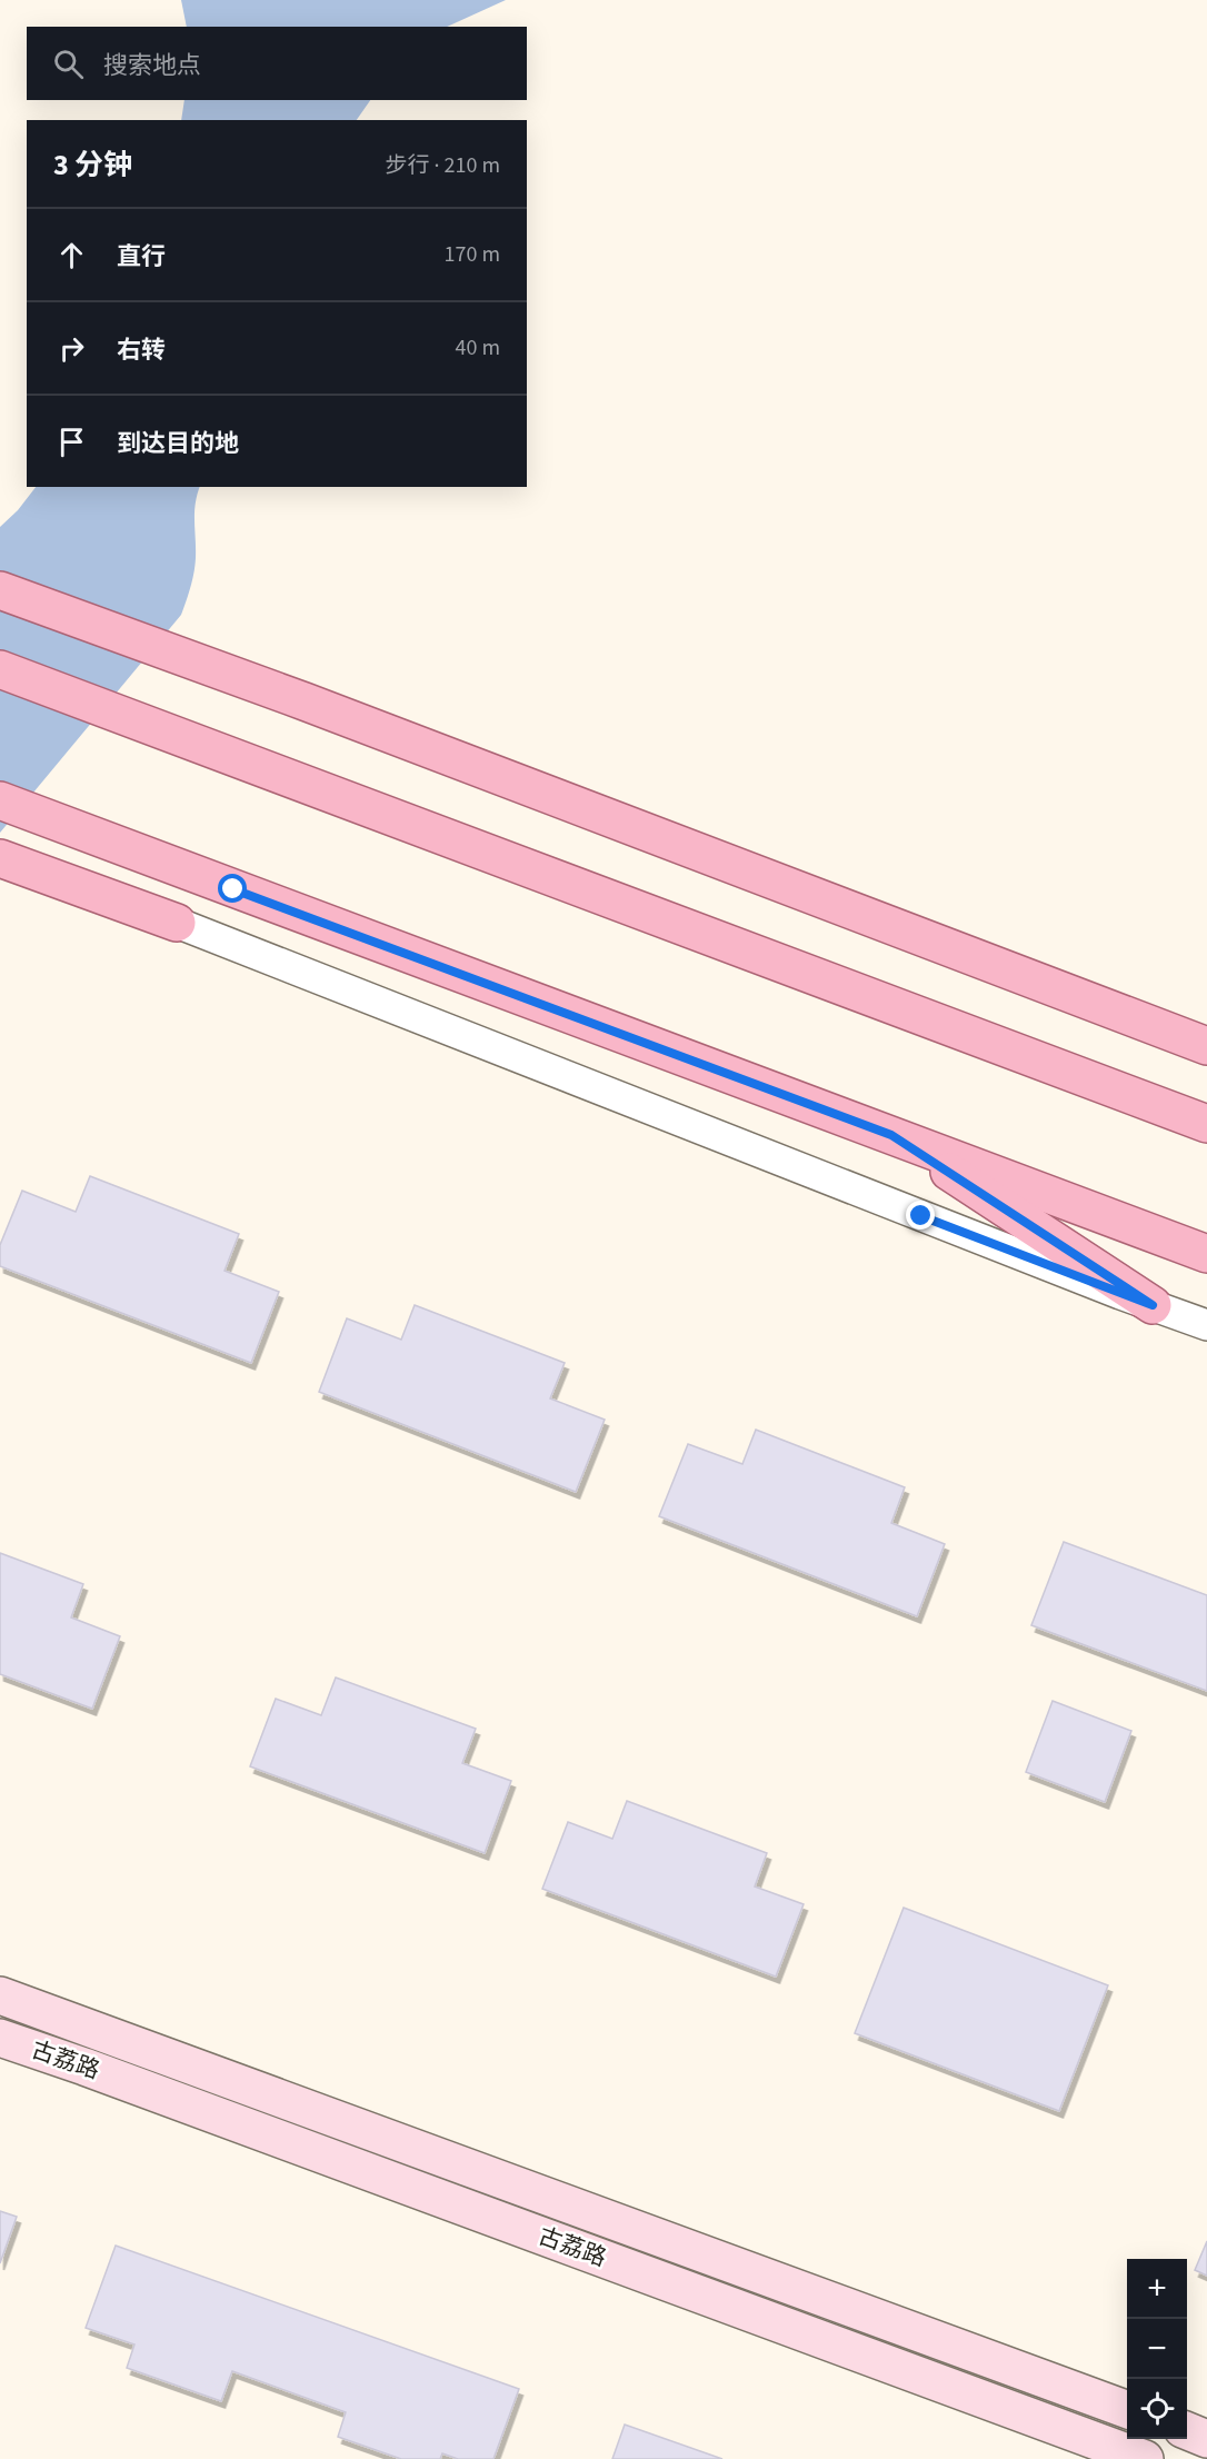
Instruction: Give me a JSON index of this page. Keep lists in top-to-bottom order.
{
  "streets": {
    "street": ["古荔路"]
  },
  "page": {
    "search": "搜索地点",
    "heading": ["3 分钟", "步行 · 210 m"],
    "list": [
      ["直行", "170 m"],
      ["右转", "40 m"],
      "到达目的地"
    ],
    "map_buttons": ["+", "−"]
  }
}
